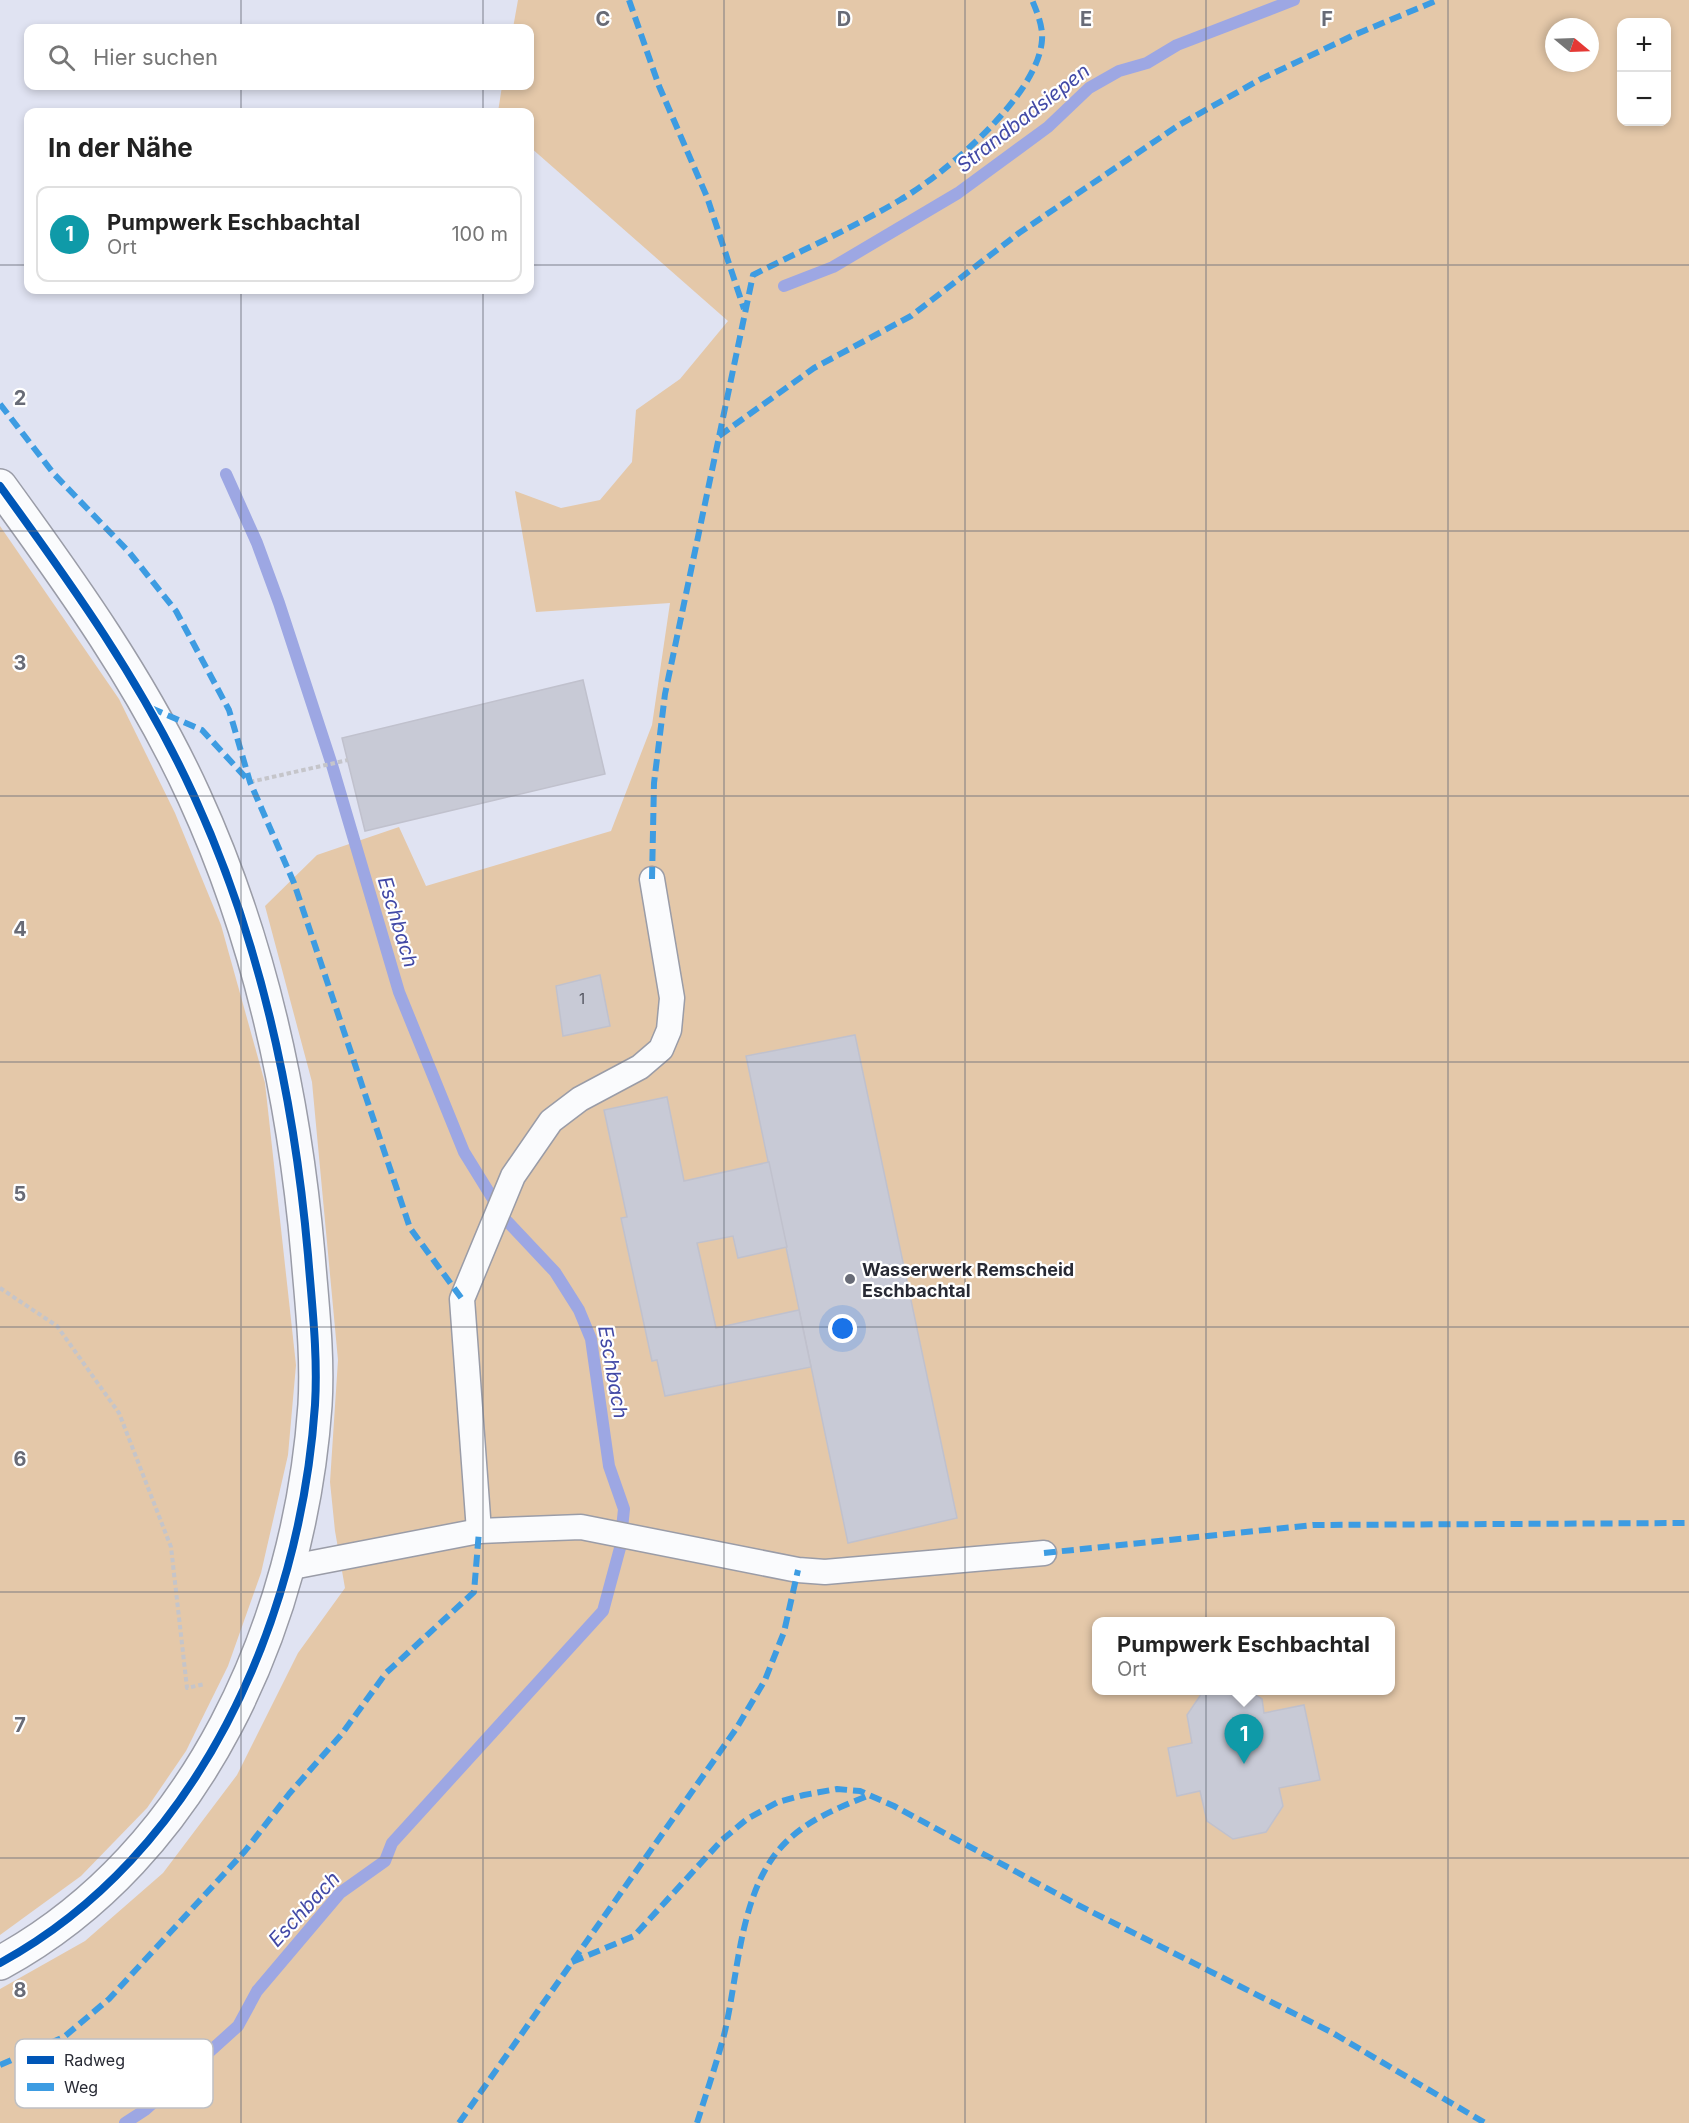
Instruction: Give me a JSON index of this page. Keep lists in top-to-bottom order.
{
  "water": ["Strandbadsiepen", "Eschbach"],
  "places": ["Wasserwerk Remscheid Eschbachtal"],
  "house_numbers": ["1"],
  "legend": ["Radweg", "Weg"],
  "north": "right",
  "page": {
    "map_buttons": ["+", "−"],
    "search": "Hier suchen",
    "heading": "In der Nähe",
    "list": [
      {
        "mark": "1",
        "name": "Pumpwerk Eschbachtal",
        "note": "Ort",
        "value": "100 m"
      }
    ],
    "popup": ["Pumpwerk Eschbachtal", "Ort"],
    "pins": "1"
  },
  "grid": {
    "columns": [
      "C",
      "D",
      "E",
      "F"
    ],
    "rows": [
      "2",
      "3",
      "4",
      "5",
      "6",
      "7",
      "8"
    ]
  }
}
